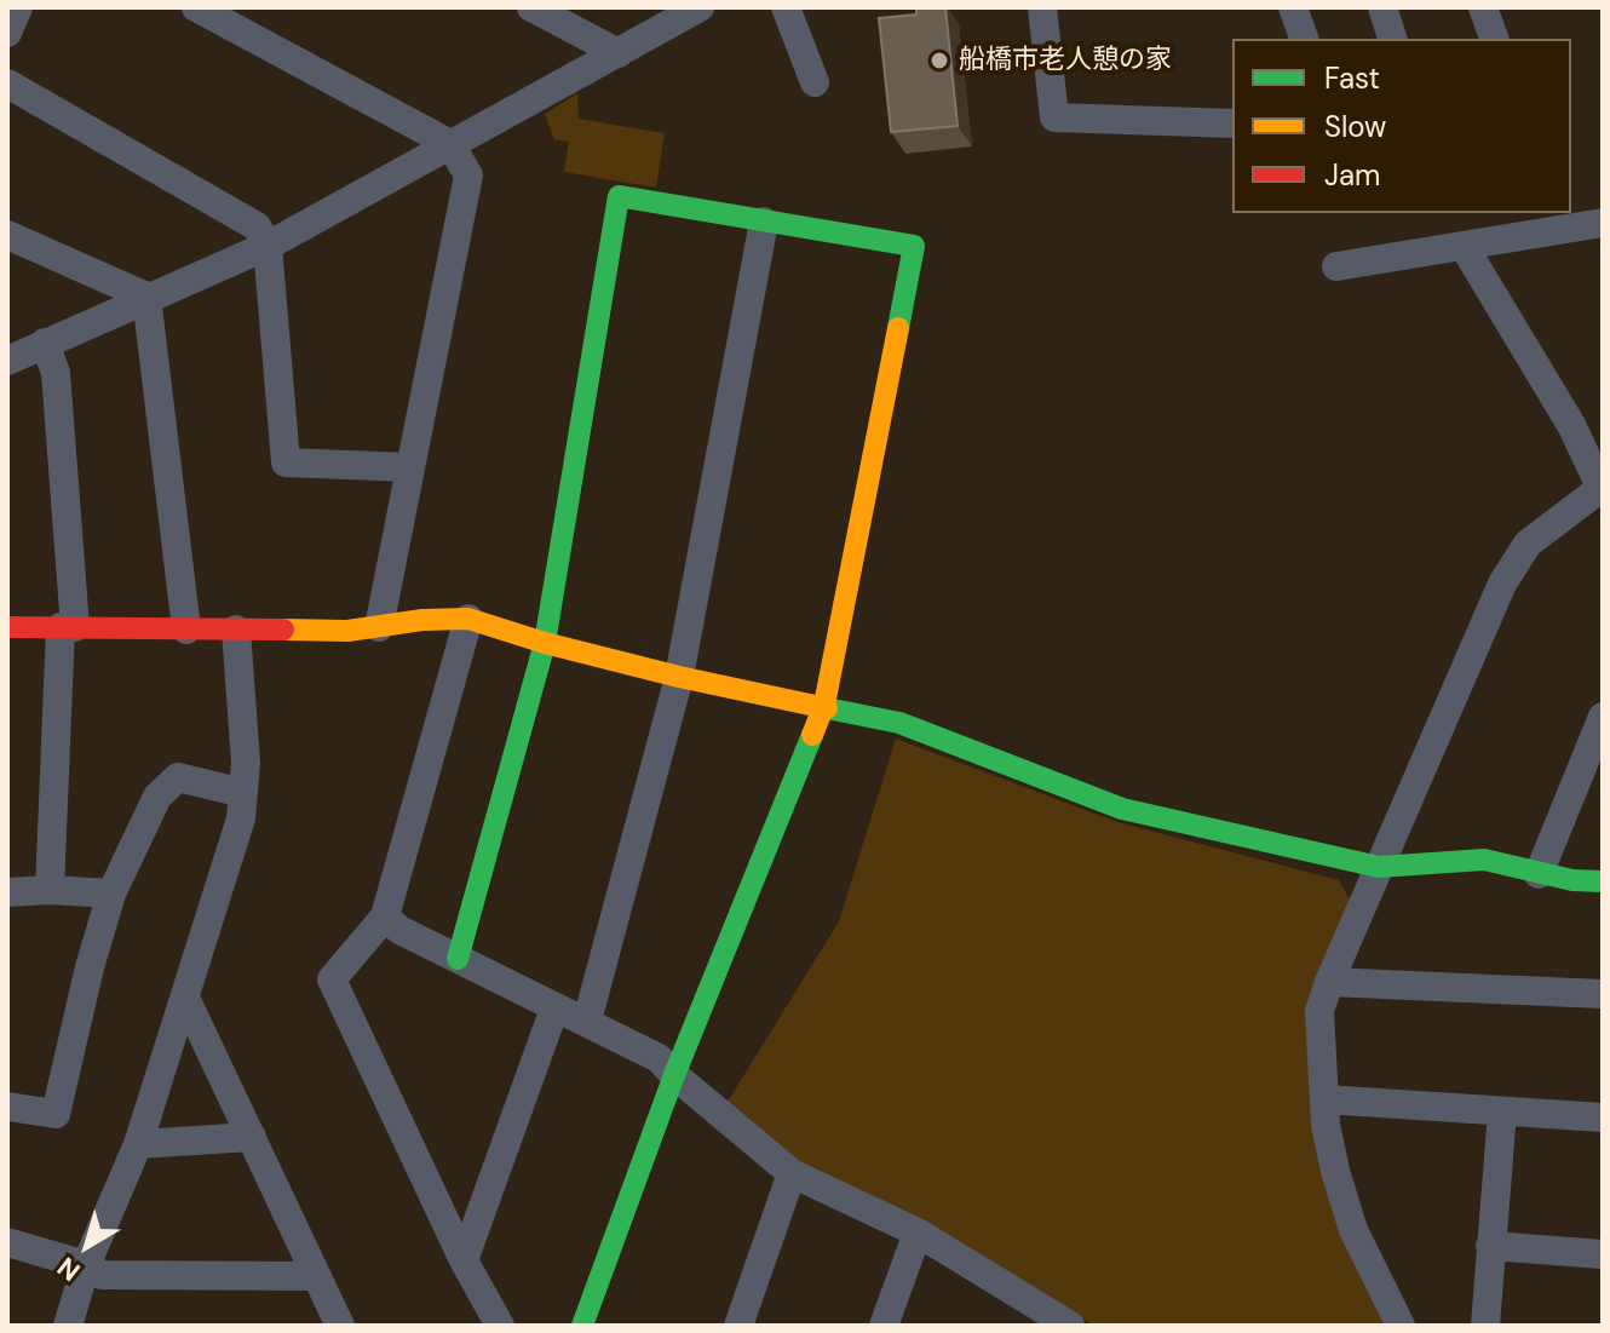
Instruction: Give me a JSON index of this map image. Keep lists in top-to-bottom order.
{
  "places": ["船橋市老人憩の家"],
  "legend": ["Fast", "Slow", "Jam"],
  "north": "bottom left"
}
